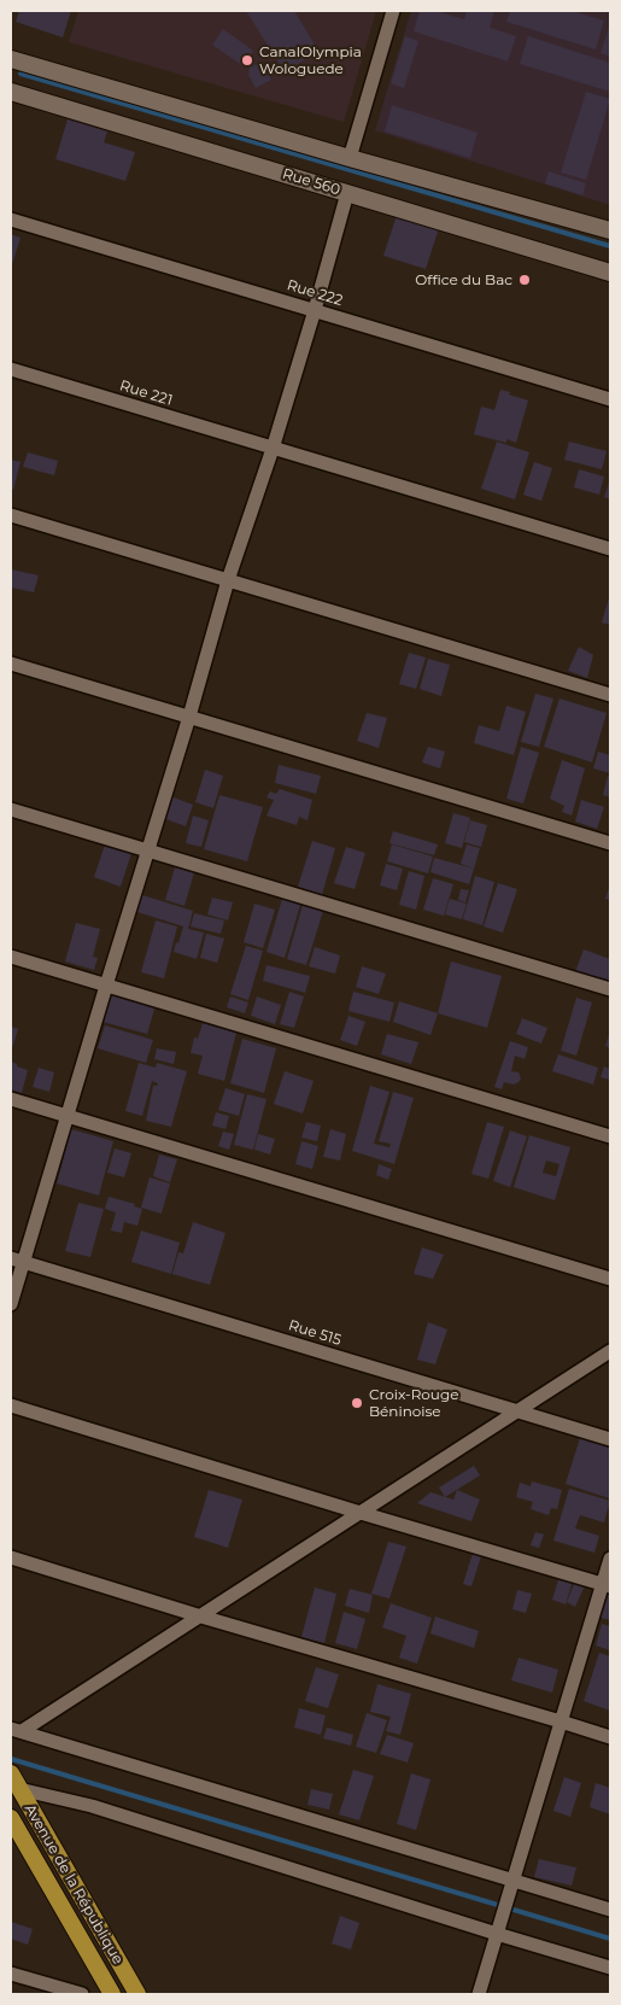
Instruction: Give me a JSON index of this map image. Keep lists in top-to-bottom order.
{
  "streets": {
    "main road": ["Rue 560", "Avenue de la République"],
    "street": ["Rue 222", "Rue 221", "Rue 515"]
  },
  "places": ["CanalOlympia Wologuede", "Office du Bac", "Croix-Rouge Béninoise"]
}
